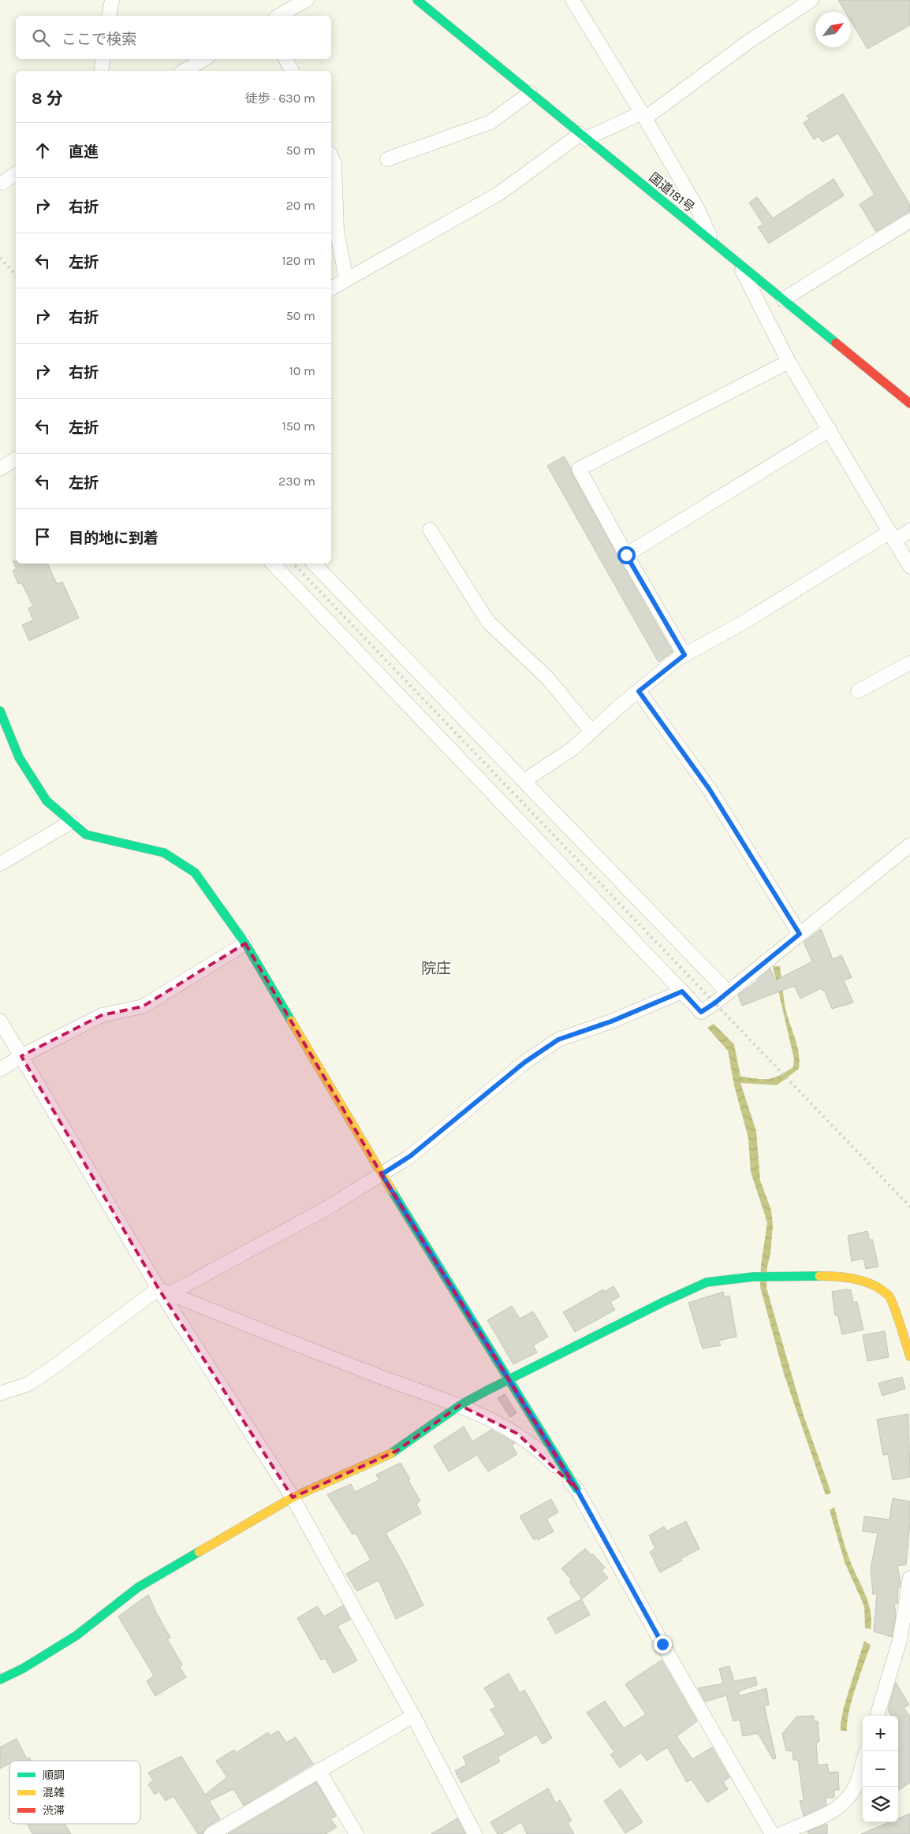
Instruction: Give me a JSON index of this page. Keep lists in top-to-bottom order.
{
  "streets": {
    "main road": ["国道181号"]
  },
  "districts": ["院庄"],
  "legend": ["順調", "混雑", "渋滞"],
  "north": "top right",
  "page": {
    "search": "ここで検索",
    "heading": ["8 分", "徒歩 · 630 m"],
    "list": [
      ["直進", "50 m"],
      ["右折", "20 m"],
      ["左折", "120 m"],
      ["右折", "50 m"],
      ["右折", "10 m"],
      ["左折", "150 m"],
      ["左折", "230 m"],
      "目的地に到着"
    ],
    "map_buttons": ["+", "−"]
  }
}
